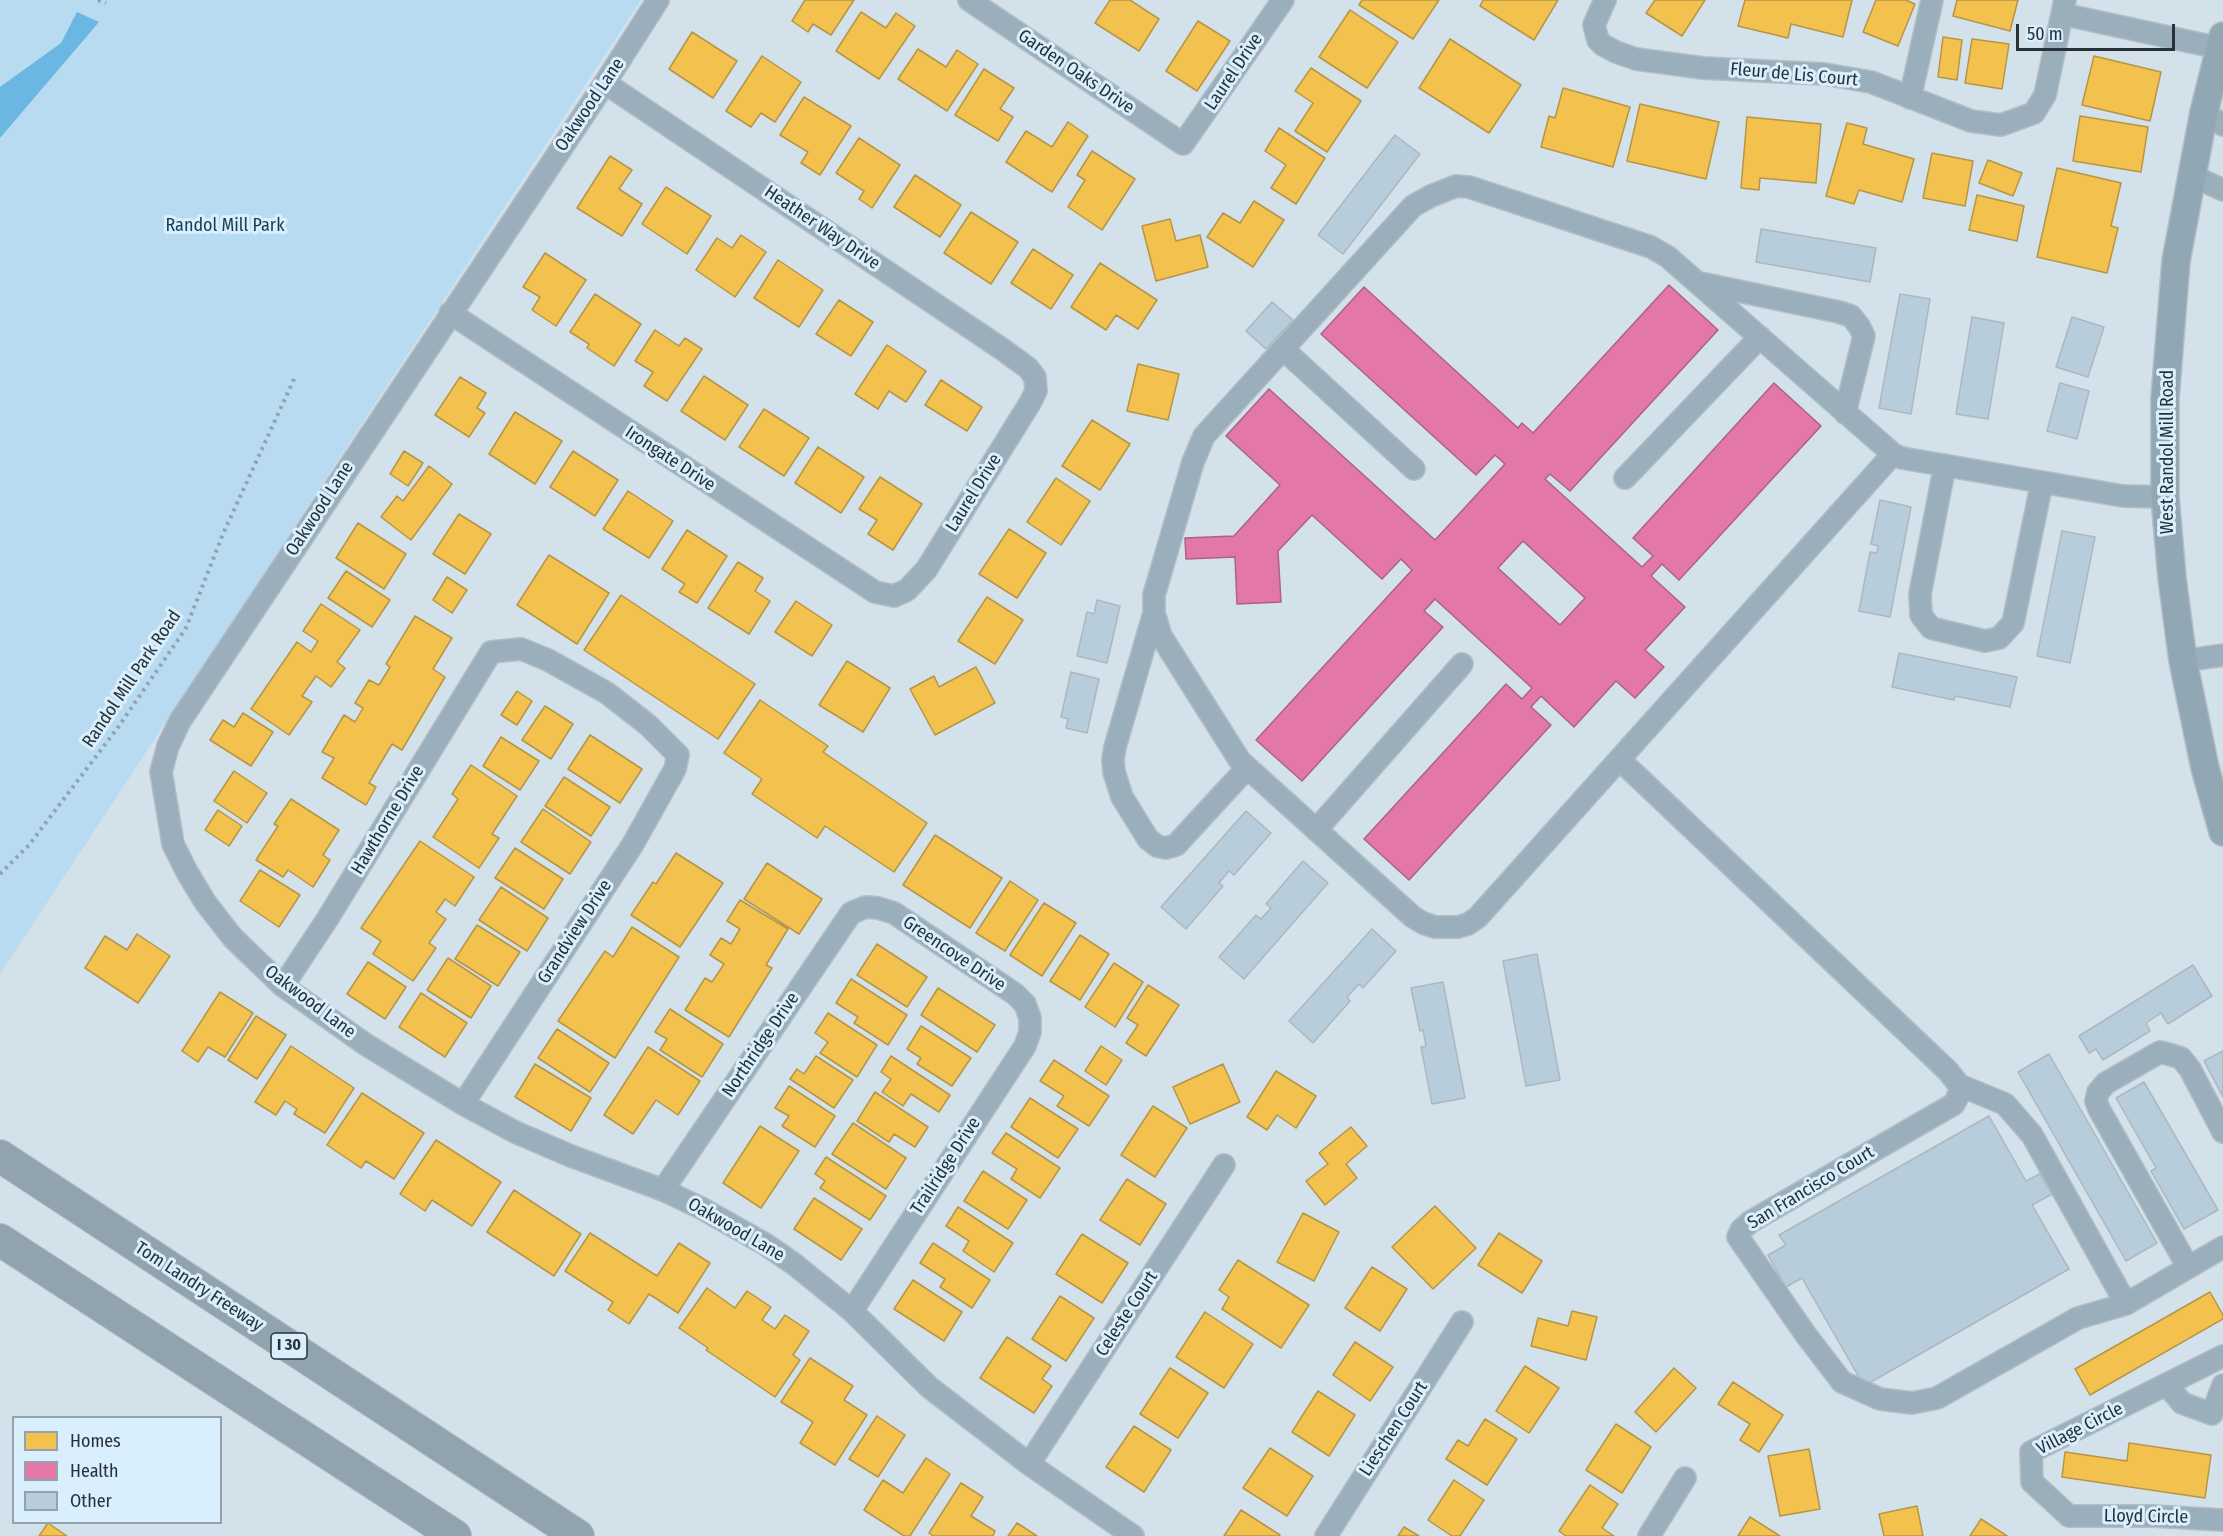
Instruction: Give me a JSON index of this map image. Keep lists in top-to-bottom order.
{
  "streets": {
    "highway": ["Tom Landry Freeway", "I 30"],
    "main road": ["West Randol Mill Road"],
    "street": [
      "Garden Oaks Drive",
      "Laurel Drive",
      "Fleur de Lis Court",
      "Oakwood Lane",
      "Heather Way Drive",
      "Irongate Drive",
      "Hawthorne Drive",
      "Grandview Drive",
      "Greencove Drive",
      "Northridge Drive",
      "Trailridge Drive",
      "San Francisco Court",
      "Celeste Court",
      "Lieschen Court",
      "Village Circle",
      "Lloyd Circle"
    ],
    "path": ["Randol Mill Park Road"]
  },
  "crossings": [
    ["Garden Oaks Drive", "Laurel Drive"],
    ["Laurel Drive", "Heather Way Drive"],
    ["Laurel Drive", "Irongate Drive"],
    ["Fleur de Lis Court", "West Randol Mill Road"],
    ["Oakwood Lane", "Heather Way Drive"],
    ["Oakwood Lane", "Irongate Drive"],
    ["Oakwood Lane", "Hawthorne Drive"],
    ["Oakwood Lane", "Grandview Drive"],
    ["Oakwood Lane", "Northridge Drive"],
    ["Oakwood Lane", "Trailridge Drive"],
    ["Oakwood Lane", "Celeste Court"],
    ["Hawthorne Drive", "Grandview Drive"],
    ["Greencove Drive", "Northridge Drive"],
    ["Greencove Drive", "Trailridge Drive"],
    ["Village Circle", "Lloyd Circle"]
  ],
  "parks": ["Randol Mill Park"],
  "legend": ["Homes", "Health", "Other"],
  "scale_bar": "50 m"
}
